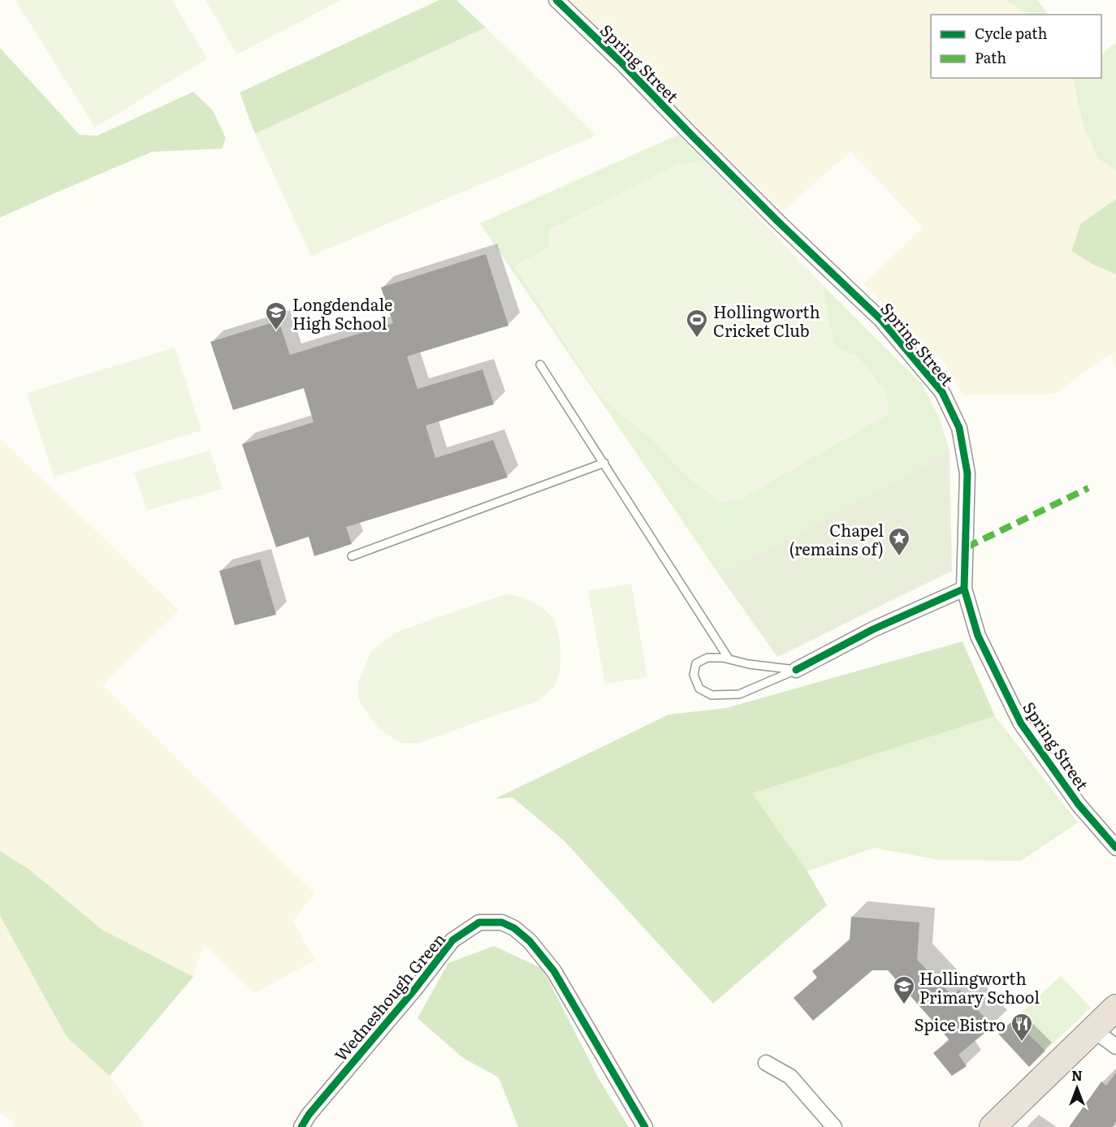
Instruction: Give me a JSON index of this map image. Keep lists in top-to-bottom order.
{
  "streets": {
    "street": ["Spring Street", "Wedneshough Green"]
  },
  "places": {
    "school or university": ["Longdendale High School", "Hollingworth Primary School"],
    "sports": ["Hollingworth Cricket Club"],
    "place": ["Chapel (remains of)"],
    "restaurant": ["Spice Bistro"]
  },
  "legend": ["Cycle path", "Path"],
  "north": "top"
}
